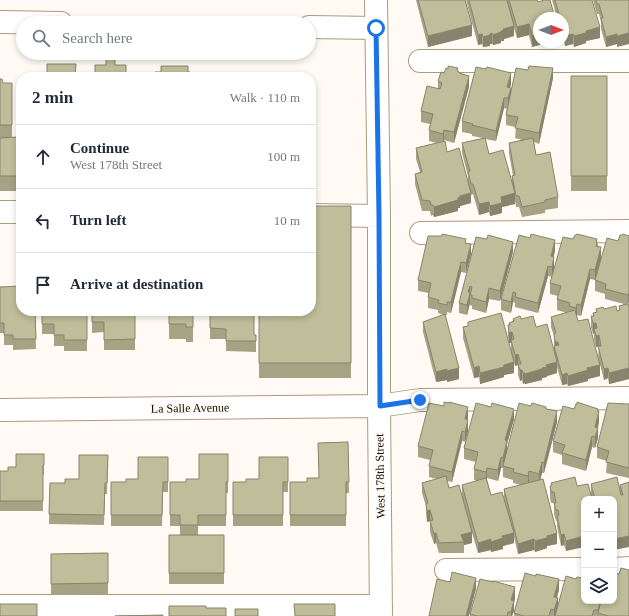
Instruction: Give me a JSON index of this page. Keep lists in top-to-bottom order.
{
  "streets": {
    "street": ["La Salle Avenue", "West 178th Street"]
  },
  "crossings": [
    ["La Salle Avenue", "West 178th Street"]
  ],
  "north": "right",
  "page": {
    "search": "Search here",
    "heading": ["2 min", "Walk · 110 m"],
    "list": [
      ["Continue", "West 178th Street", "100 m"],
      ["Turn left", "10 m"],
      "Arrive at destination"
    ],
    "map_buttons": ["+", "−"]
  }
}
